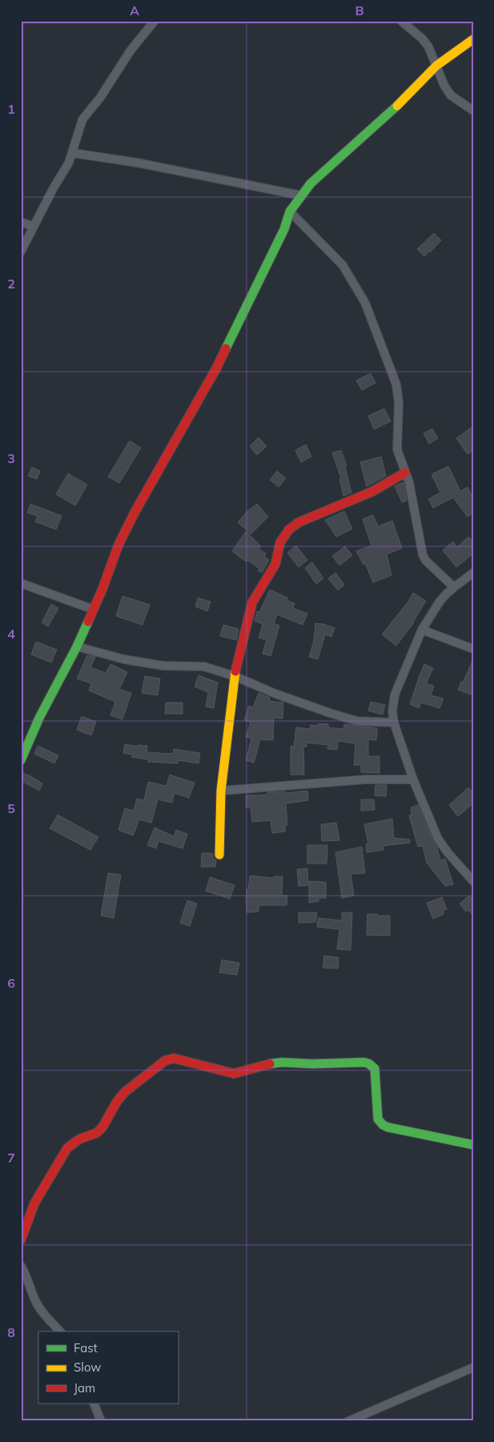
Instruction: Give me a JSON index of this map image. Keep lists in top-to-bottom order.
{
  "legend": ["Fast", "Slow", "Jam"],
  "grid": {
    "columns": ["A", "B"],
    "rows": [
      "1",
      "2",
      "3",
      "4",
      "5",
      "6",
      "7",
      "8"
    ]
  }
}
